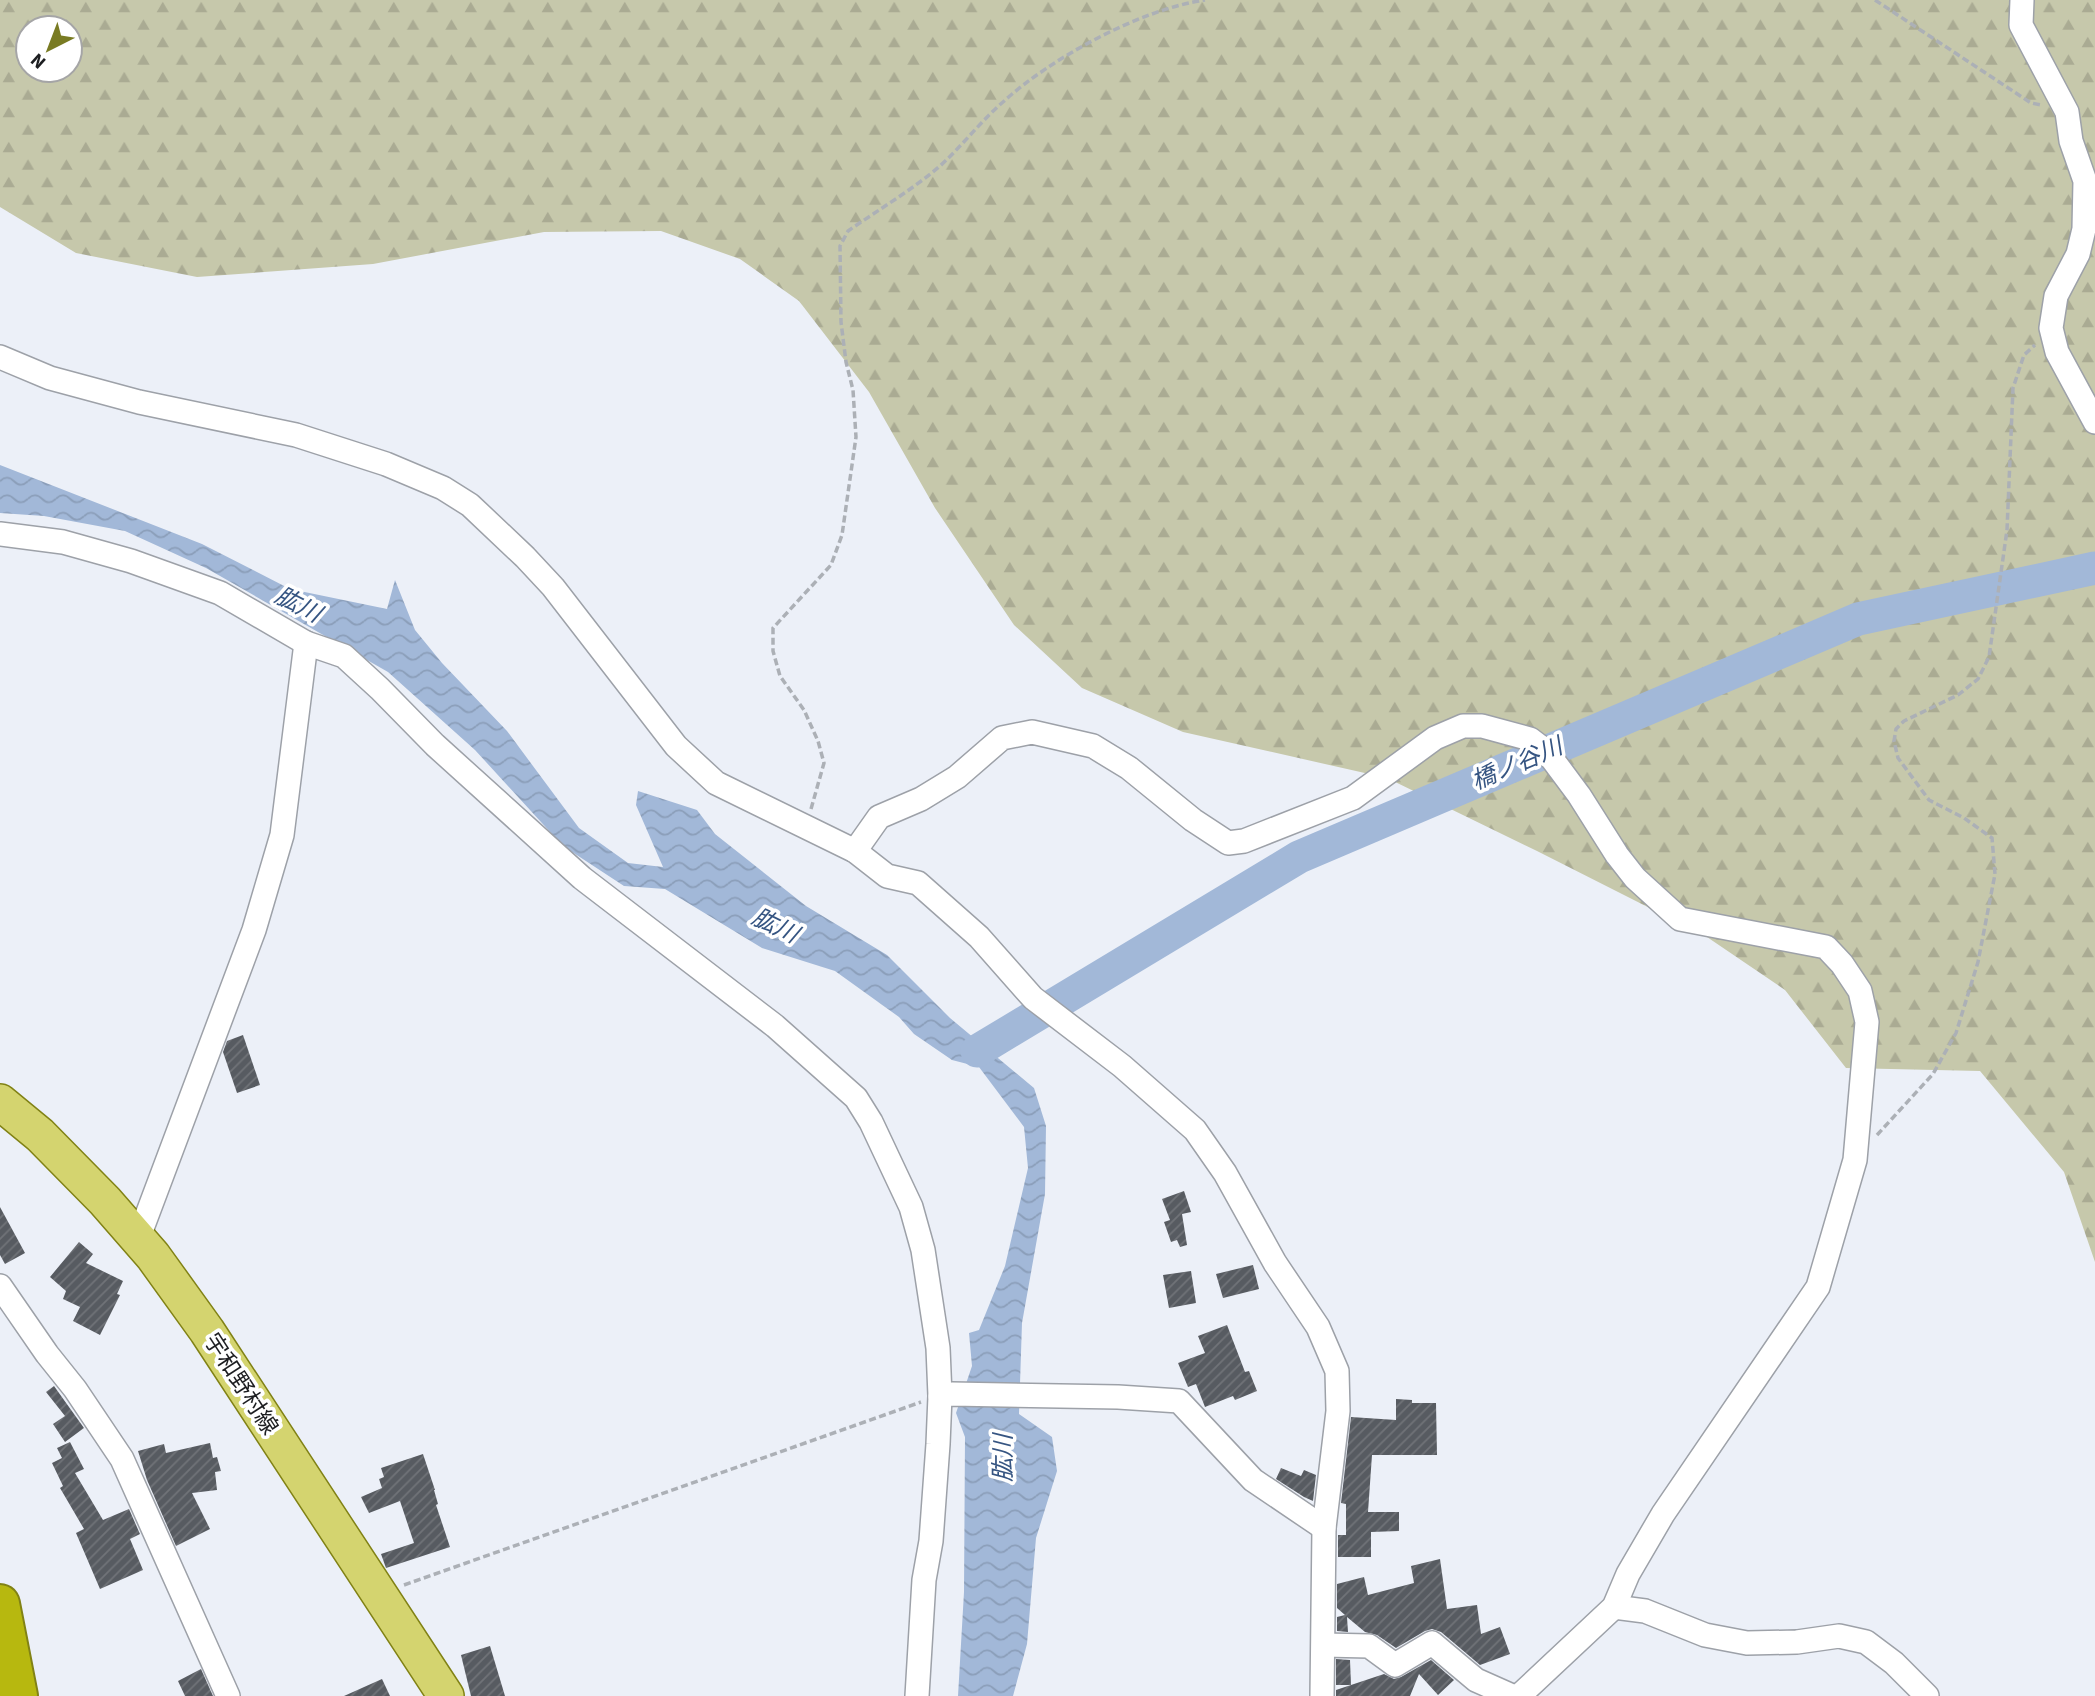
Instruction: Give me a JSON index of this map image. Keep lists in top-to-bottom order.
{
  "streets": {
    "main road": ["宇和野村線"]
  },
  "water": ["肱川", "橋ノ谷川"],
  "north": "bottom left"
}
